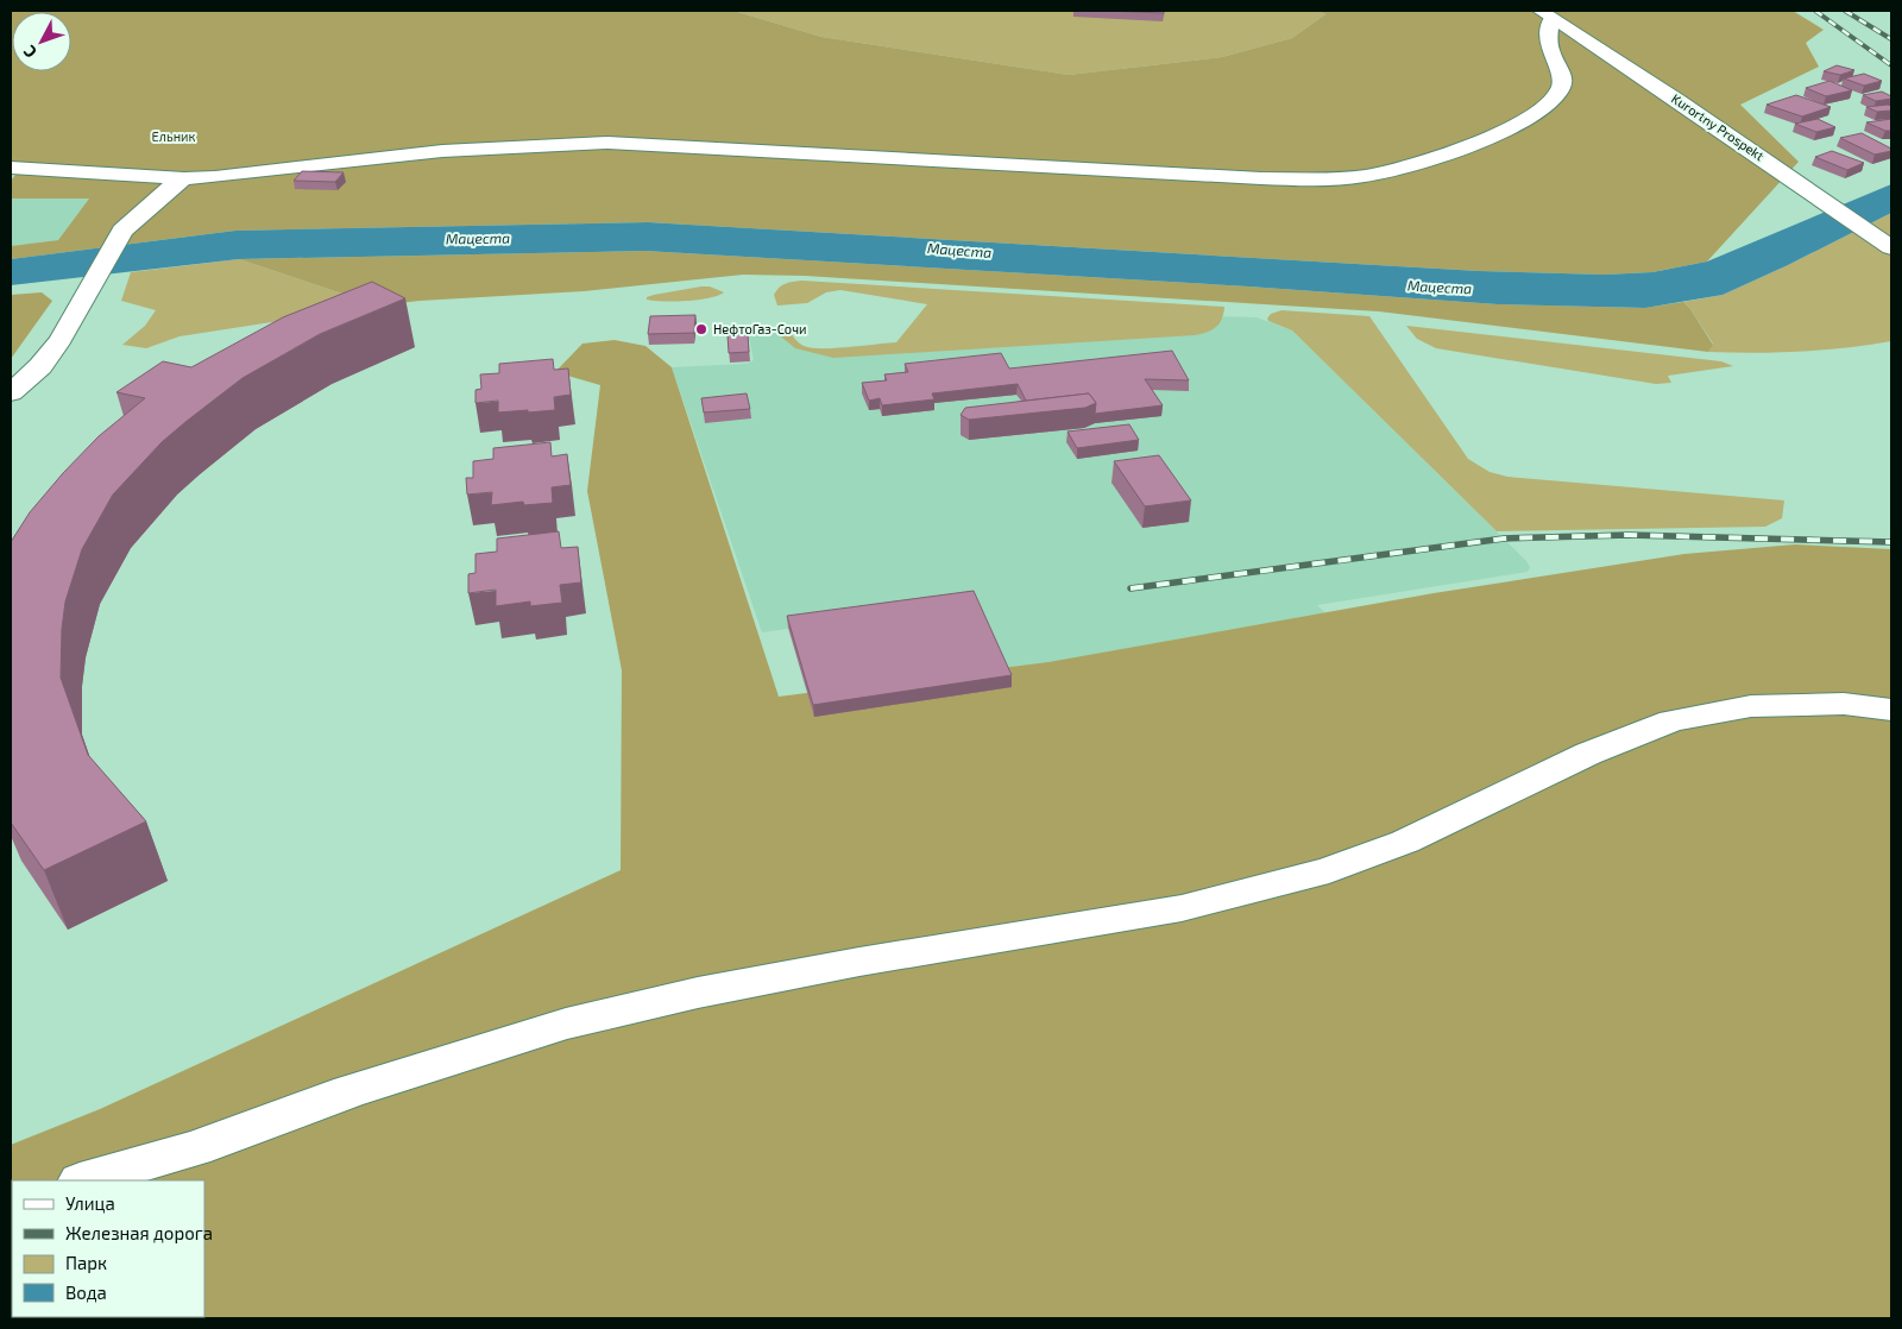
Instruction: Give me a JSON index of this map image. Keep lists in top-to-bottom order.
{
  "streets": {
    "street": ["Kurortny Prospekt"]
  },
  "water": ["Мацеста"],
  "parks": ["Ельник"],
  "places": ["НефтоГаз-Сочи"],
  "legend": [
    "Улица",
    "Железная дорога",
    "Парк",
    "Вода"
  ],
  "north": "bottom left"
}
